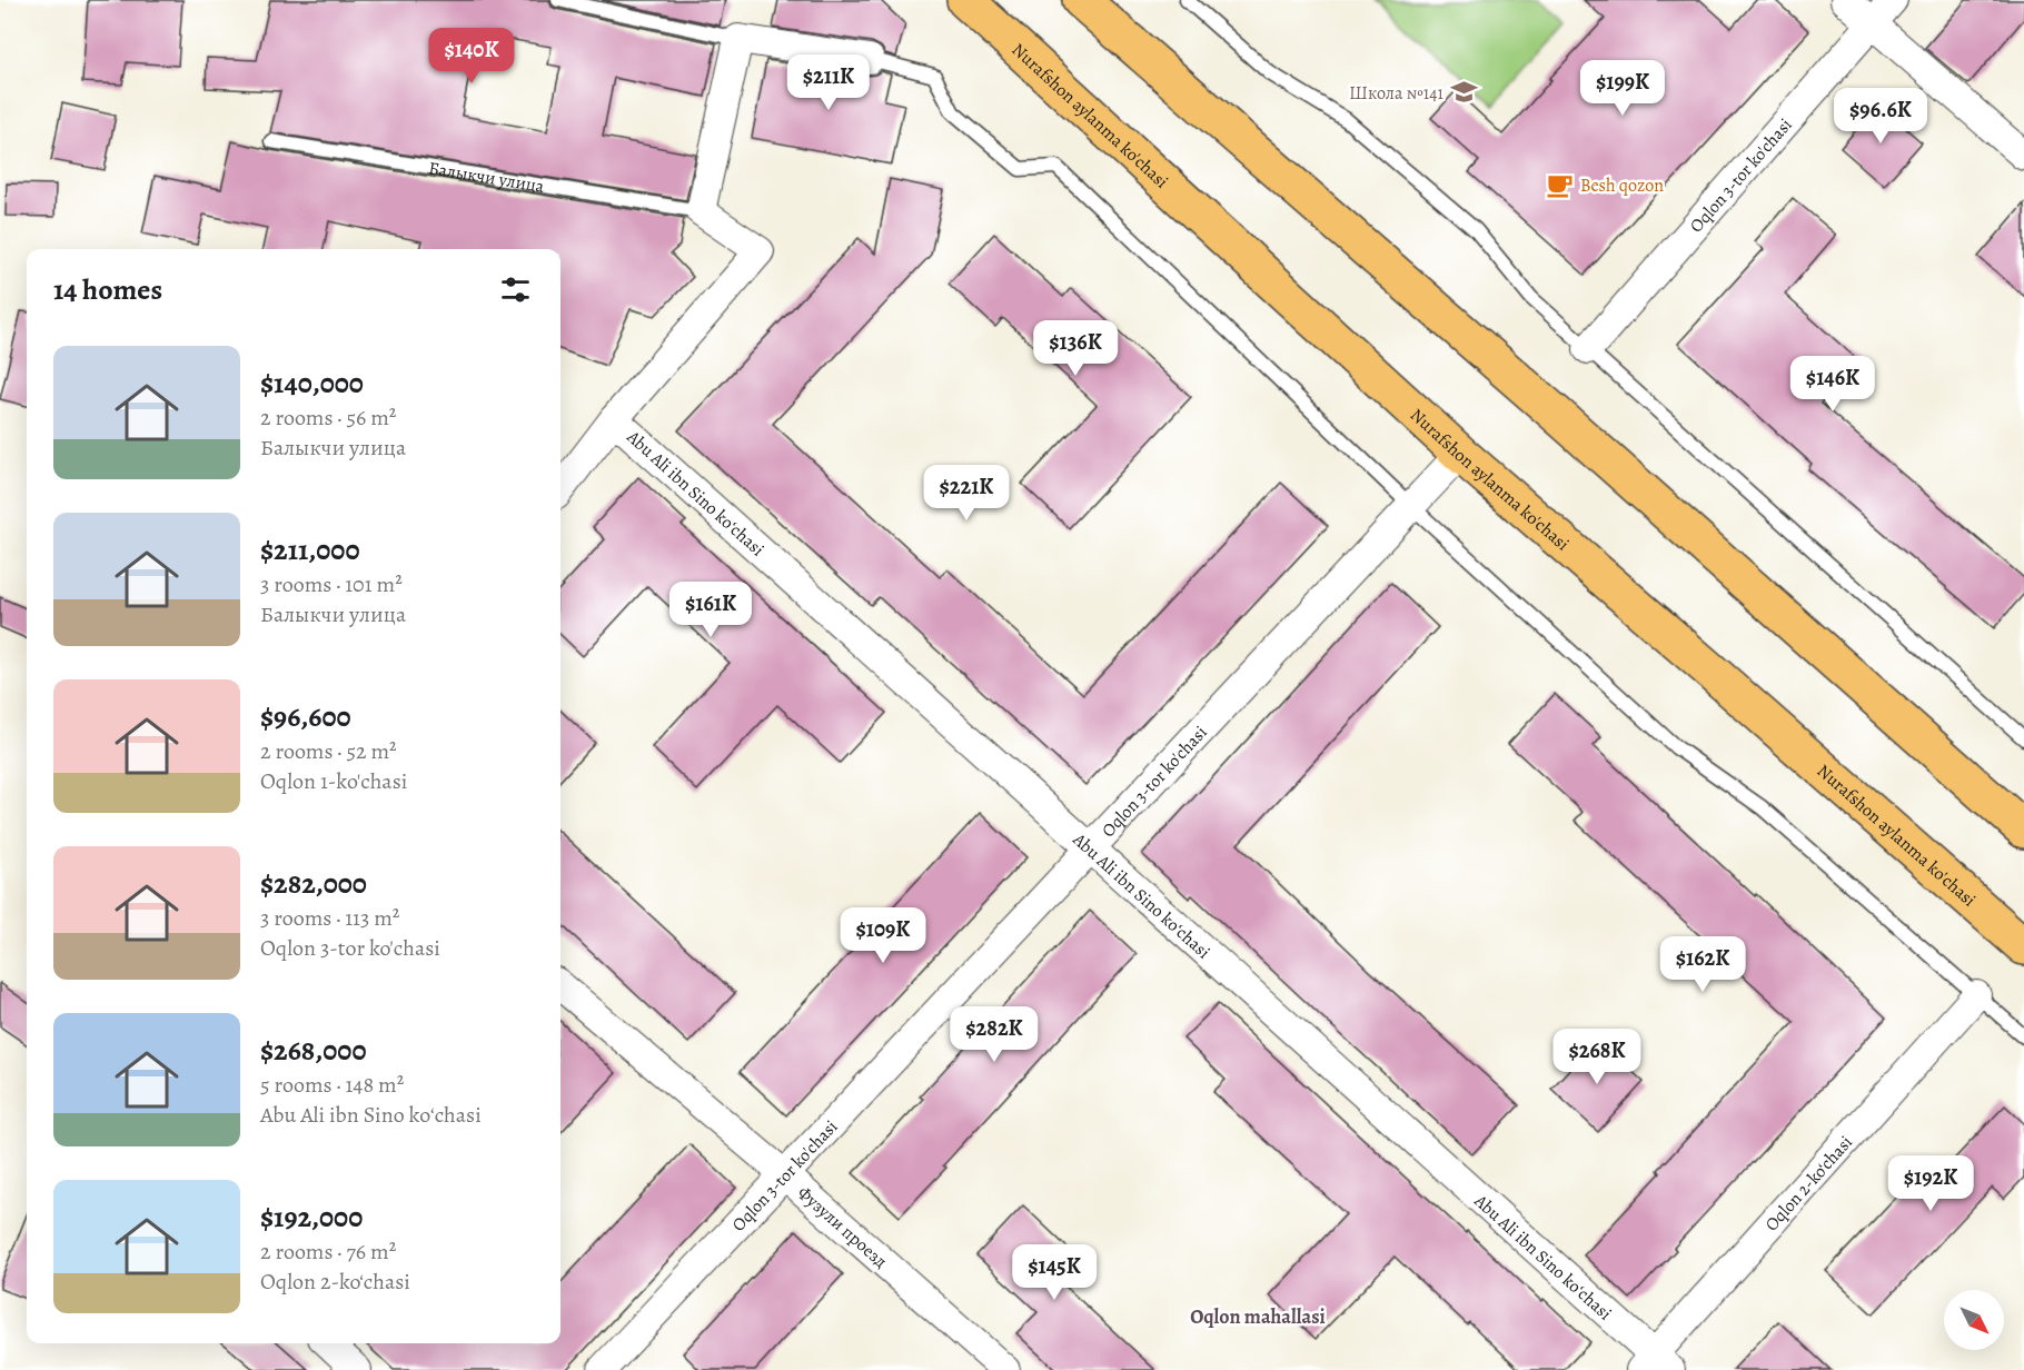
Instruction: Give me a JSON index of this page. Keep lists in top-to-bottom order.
{
  "streets": {
    "main road": ["Nurafshon aylanma ko'chasi"],
    "street": [
      "Oqlon 3-tor ko'chasi",
      "Балыкчи улица",
      "Abu Ali ibn Sino koʻchasi",
      "Oqlon 2-ko‘chasi",
      "Фузули проезд"
    ]
  },
  "crossings": [
    ["Nurafshon aylanma ko'chasi", "Oqlon 3-tor ko'chasi"],
    ["Oqlon 3-tor ko'chasi", "Abu Ali ibn Sino koʻchasi"],
    ["Oqlon 3-tor ko'chasi", "Фузули проезд"],
    ["Балыкчи улица", "Abu Ali ibn Sino koʻchasi"],
    ["Abu Ali ibn Sino koʻchasi", "Oqlon 2-ko‘chasi"]
  ],
  "districts": ["Oqlon mahallasi"],
  "places": {
    "school or university": ["Школа №141"],
    "cafe": ["Besh qozon"]
  },
  "north": "bottom right",
  "page": {
    "price": [
      "$140K",
      "$211K",
      "$199K",
      "$96.6K",
      "$136K",
      "$146K",
      "$221K",
      "$161K",
      "$109K",
      "$162K",
      "$282K",
      "$268K",
      "$192K",
      "$145K"
    ],
    "heading": "14 homes",
    "list": [
      {
        "name": "$140,000",
        "note": "2 rooms · 56 m² · Балыкчи улица"
      },
      {
        "name": "$211,000",
        "note": "3 rooms · 101 m² · Балыкчи улица"
      },
      {
        "name": "$96,600",
        "note": "2 rooms · 52 m² · Oqlon 1-ko'chasi"
      },
      {
        "name": "$282,000",
        "note": "3 rooms · 113 m² · Oqlon 3-tor ko'chasi"
      },
      {
        "name": "$268,000",
        "note": "5 rooms · 148 m² · Abu Ali ibn Sino koʻchasi"
      },
      {
        "name": "$192,000",
        "note": "2 rooms · 76 m² · Oqlon 2-ko‘chasi"
      }
    ]
  }
}
